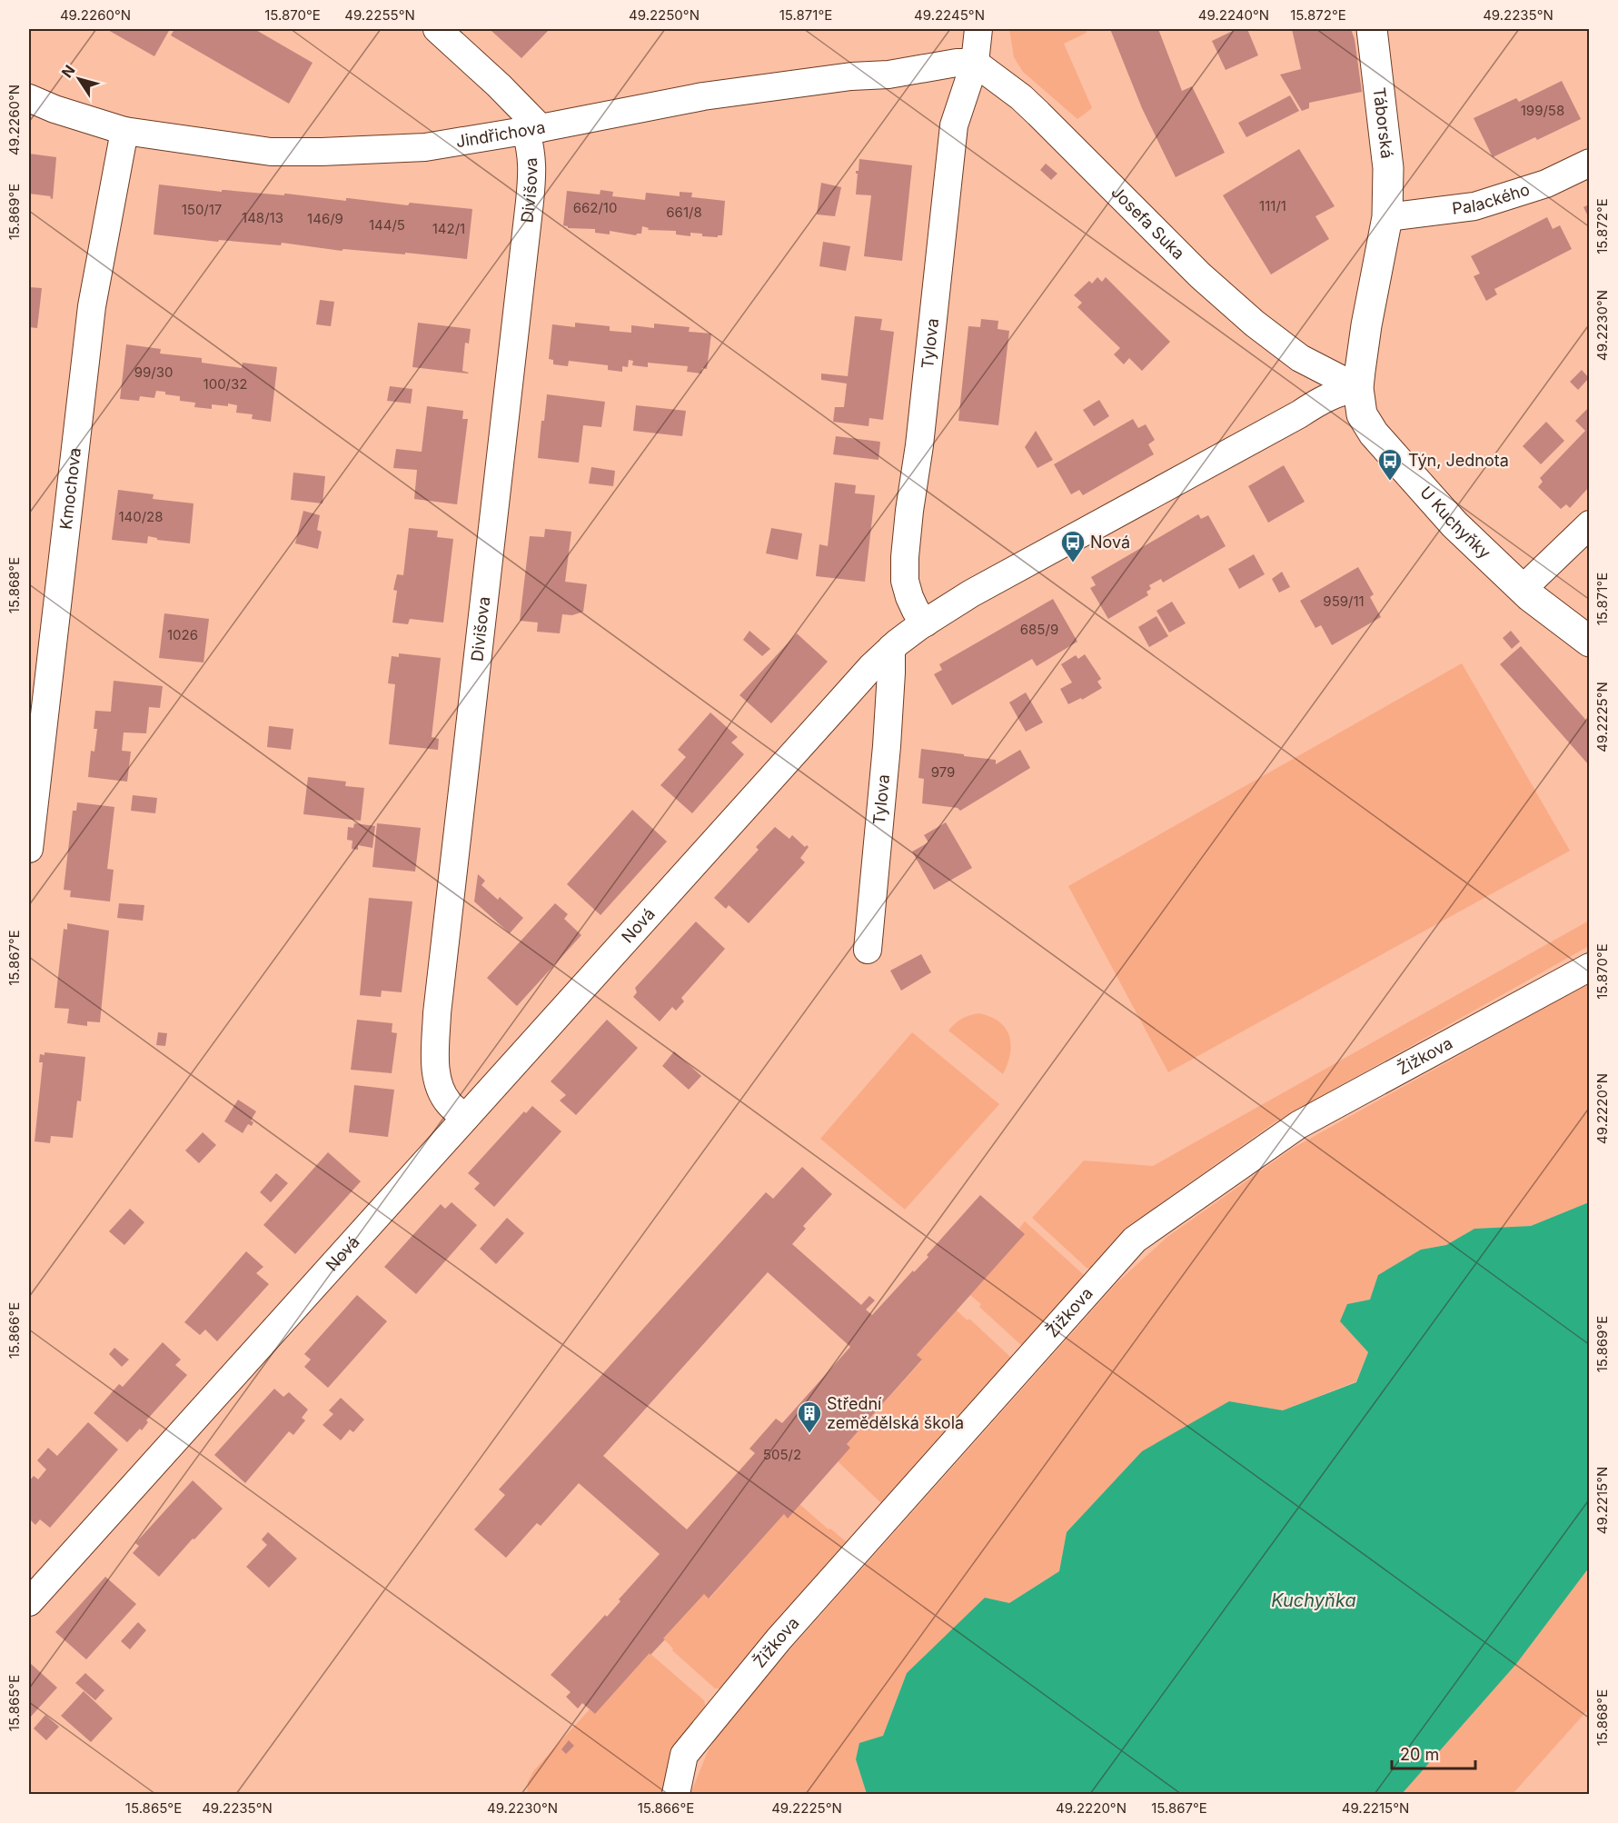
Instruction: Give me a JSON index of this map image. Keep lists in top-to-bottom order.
{
  "streets": {
    "street": [
      "Táborská",
      "Jindřichova",
      "Divišova",
      "Palackého",
      "Josefa Suka",
      "Tylova",
      "Kmochova",
      "U Kuchyňky",
      "Nová",
      "Žižkova"
    ]
  },
  "crossings": [
    ["Táborská", "Palackého"],
    ["Táborská", "U Kuchyňky"],
    ["Jindřichova", "Divišova"],
    ["Jindřichova", "Josefa Suka"],
    ["Jindřichova", "Tylova"],
    ["Jindřichova", "Kmochova"],
    ["Divišova", "Nová"],
    ["Palackého", "U Kuchyňky"],
    ["Josefa Suka", "Tylova"],
    ["Josefa Suka", "U Kuchyňky"],
    ["Josefa Suka", "Nová"],
    ["Tylova", "Nová"],
    ["U Kuchyňky", "Nová"]
  ],
  "water": ["Kuchyňka"],
  "places": {
    "bus stop": ["Týn, Jednota", "Nová"],
    "building": ["Střední zemědělská škola"]
  },
  "house_numbers": [
    "199/58",
    "111/1",
    "662/10",
    "150/17",
    "661/8",
    "148/13",
    "146/9",
    "144/5",
    "142/1",
    "99/30",
    "100/32",
    "140/28",
    "959/11",
    "685/9",
    "1026",
    "979",
    "505/2"
  ],
  "scale_bar": "20 m",
  "north": "top left",
  "coordinates": [
    "49.2260°N",
    "15.870°E",
    "49.2255°N",
    "49.2250°N",
    "15.871°E",
    "49.2245°N",
    "49.2240°N",
    "15.872°E",
    "49.2235°N",
    "15.869°E",
    "49.2230°N",
    "15.868°E",
    "49.2225°N",
    "15.867°E",
    "49.2220°N",
    "15.866°E",
    "49.2215°N",
    "15.865°E"
  ]
}
